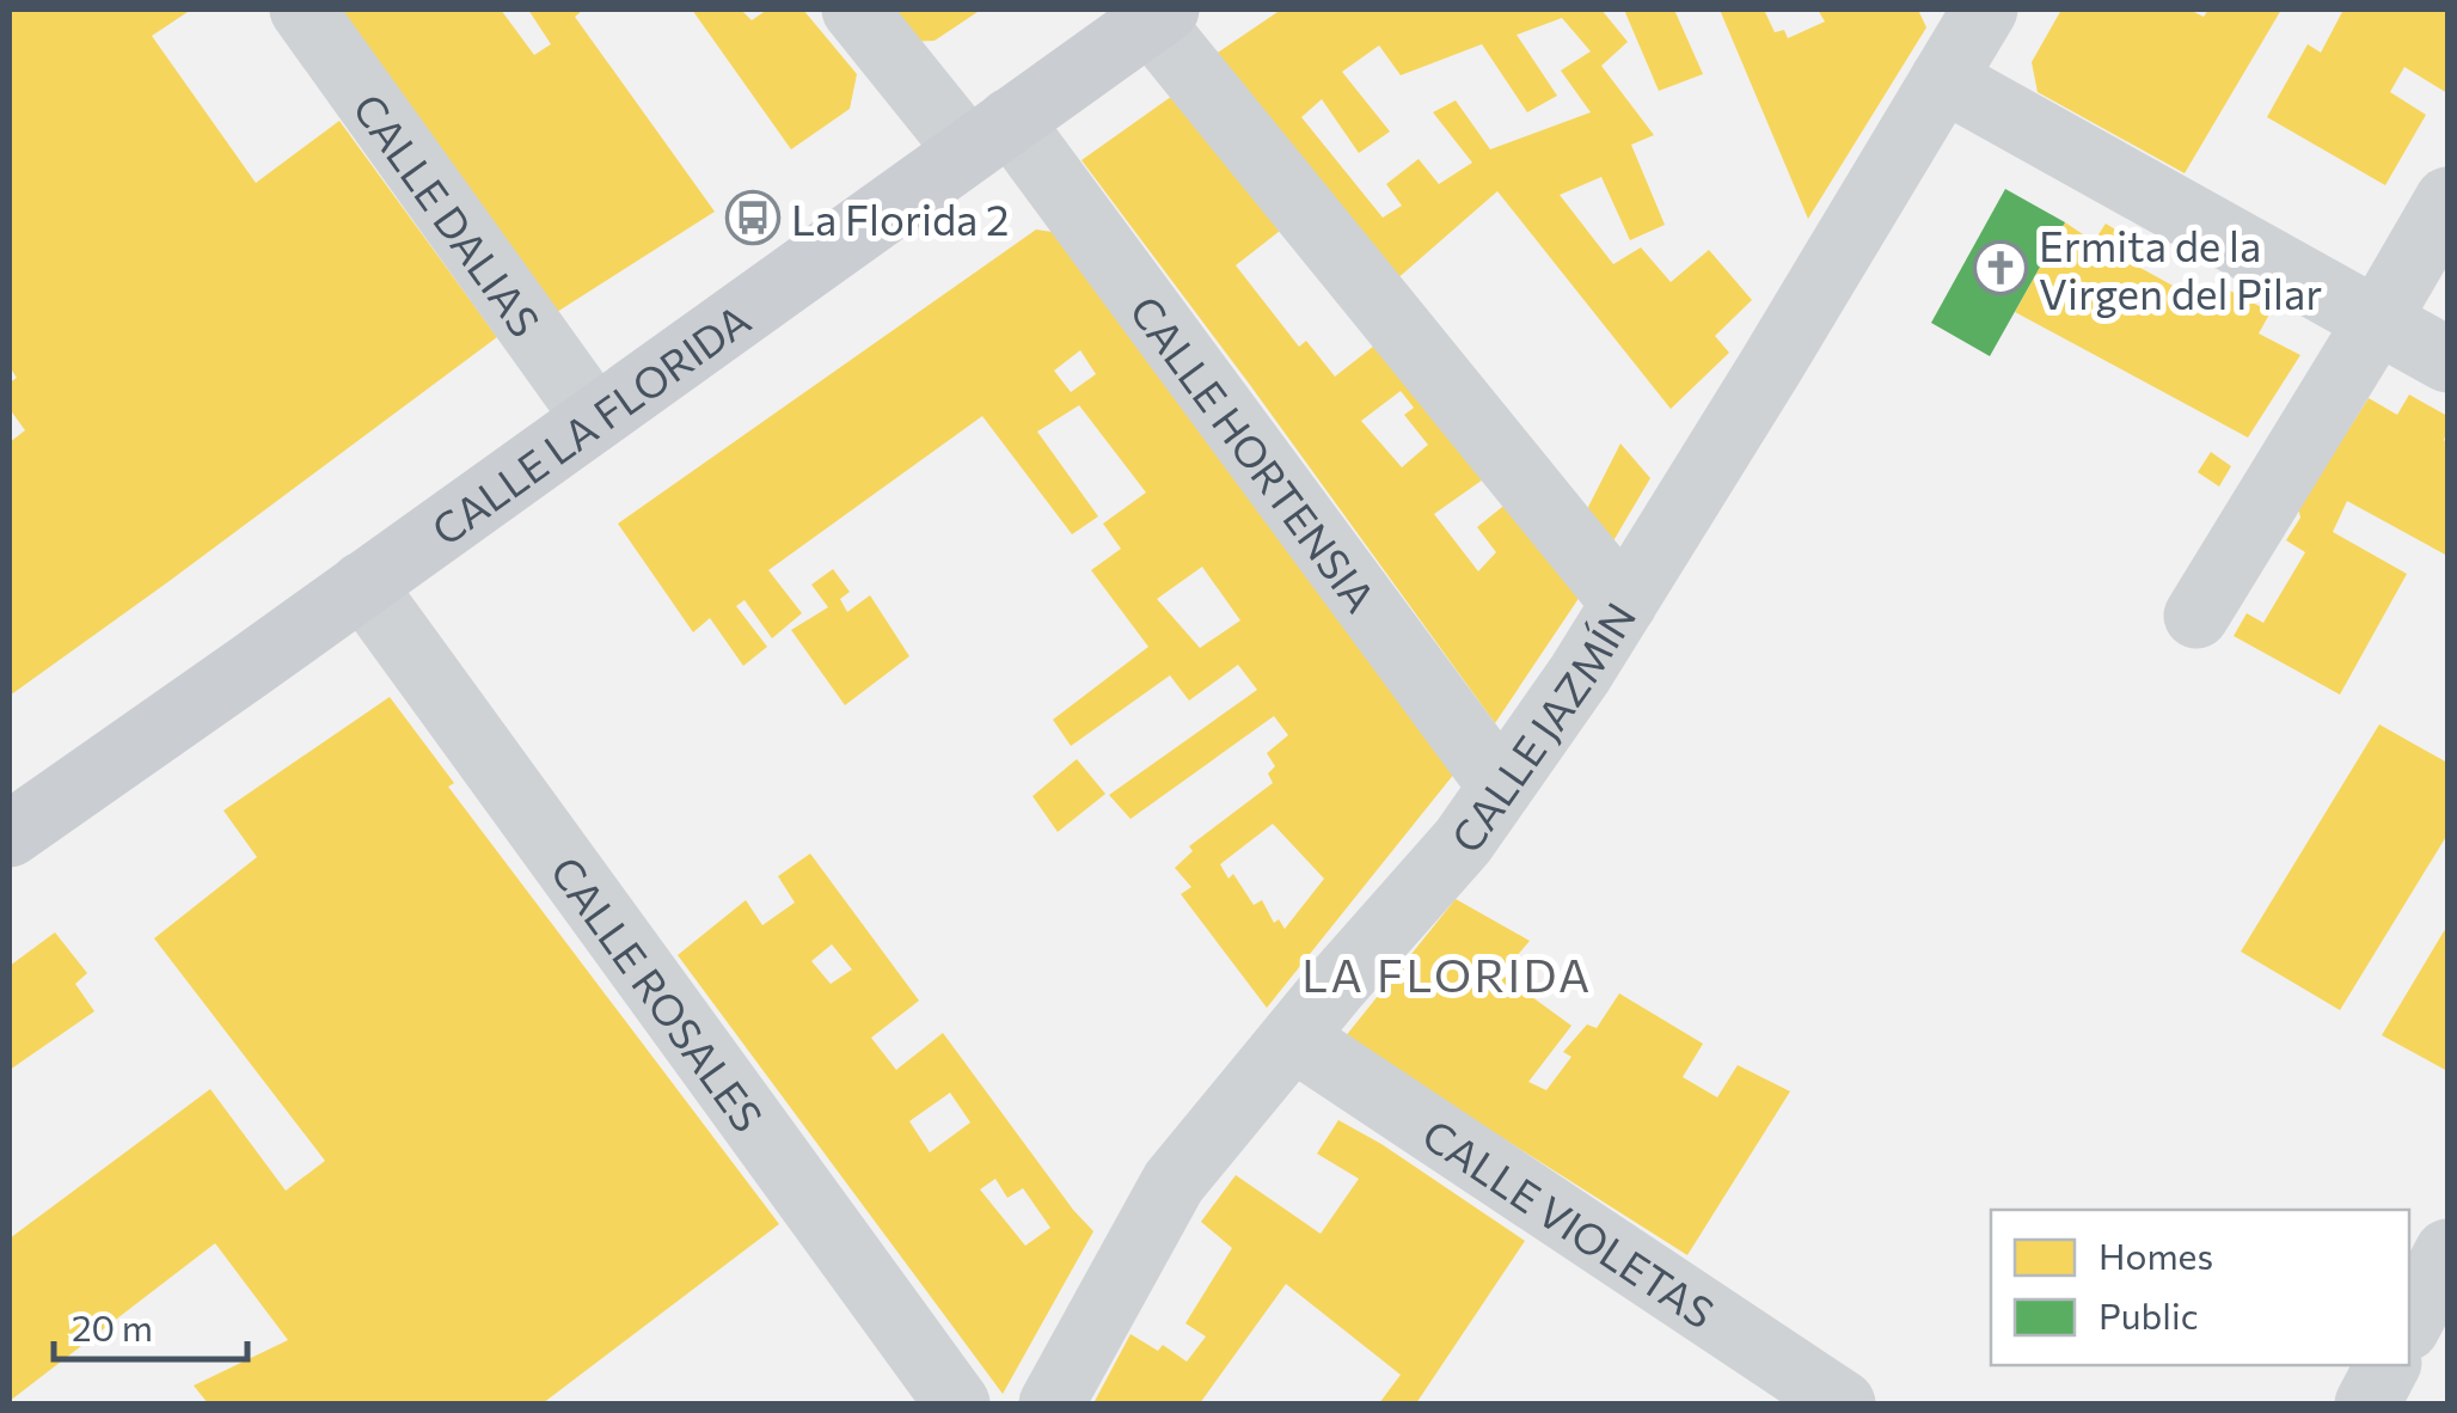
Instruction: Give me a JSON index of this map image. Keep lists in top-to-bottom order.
{
  "streets": {
    "main road": ["CALLE LA FLORIDA"],
    "street": [
      "CALLE DALIAS",
      "CALLE HORTENSIA",
      "CALLE JAZMÍN",
      "CALLE ROSALES",
      "CALLE VIOLETAS"
    ]
  },
  "crossings": [
    ["CALLE DALIAS", "CALLE LA FLORIDA"],
    ["CALLE LA FLORIDA", "CALLE HORTENSIA"],
    ["CALLE LA FLORIDA", "CALLE ROSALES"],
    ["CALLE HORTENSIA", "CALLE JAZMÍN"],
    ["CALLE JAZMÍN", "CALLE VIOLETAS"]
  ],
  "districts": ["LA FLORIDA"],
  "places": {
    "bus stop": ["La Florida 2"],
    "church": ["Ermita de la Virgen del Pilar"]
  },
  "legend": ["Homes", "Public"],
  "scale_bar": "20 m"
}
